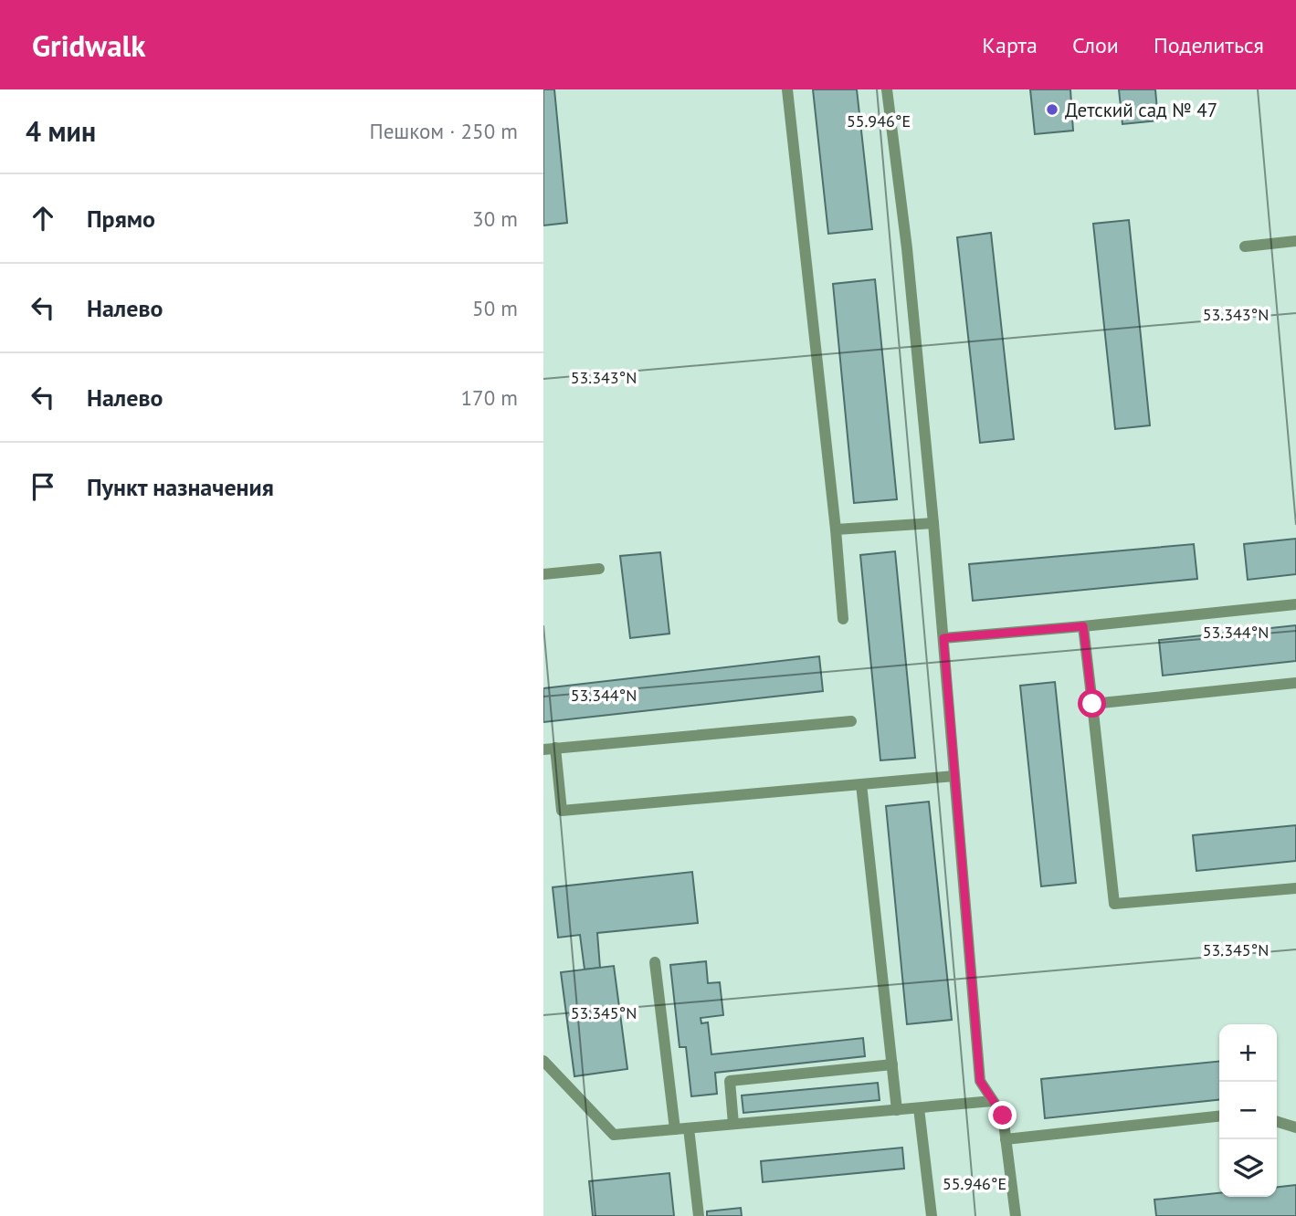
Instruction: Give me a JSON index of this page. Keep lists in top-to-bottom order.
{
  "places": ["Детский сад № 47"],
  "page": {
    "header": "Gridwalk",
    "nav": ["Карта", "Слои", "Поделиться"],
    "heading": ["4 мин", "Пешком · 250 m"],
    "list": [
      ["Прямо", "30 m"],
      ["Налево", "50 m"],
      ["Налево", "170 m"],
      "Пункт назначения"
    ],
    "map_buttons": ["+", "−"]
  },
  "coordinates": [
    "55.946°E",
    "53.343°N",
    "53.344°N",
    "53.345°N"
  ]
}
